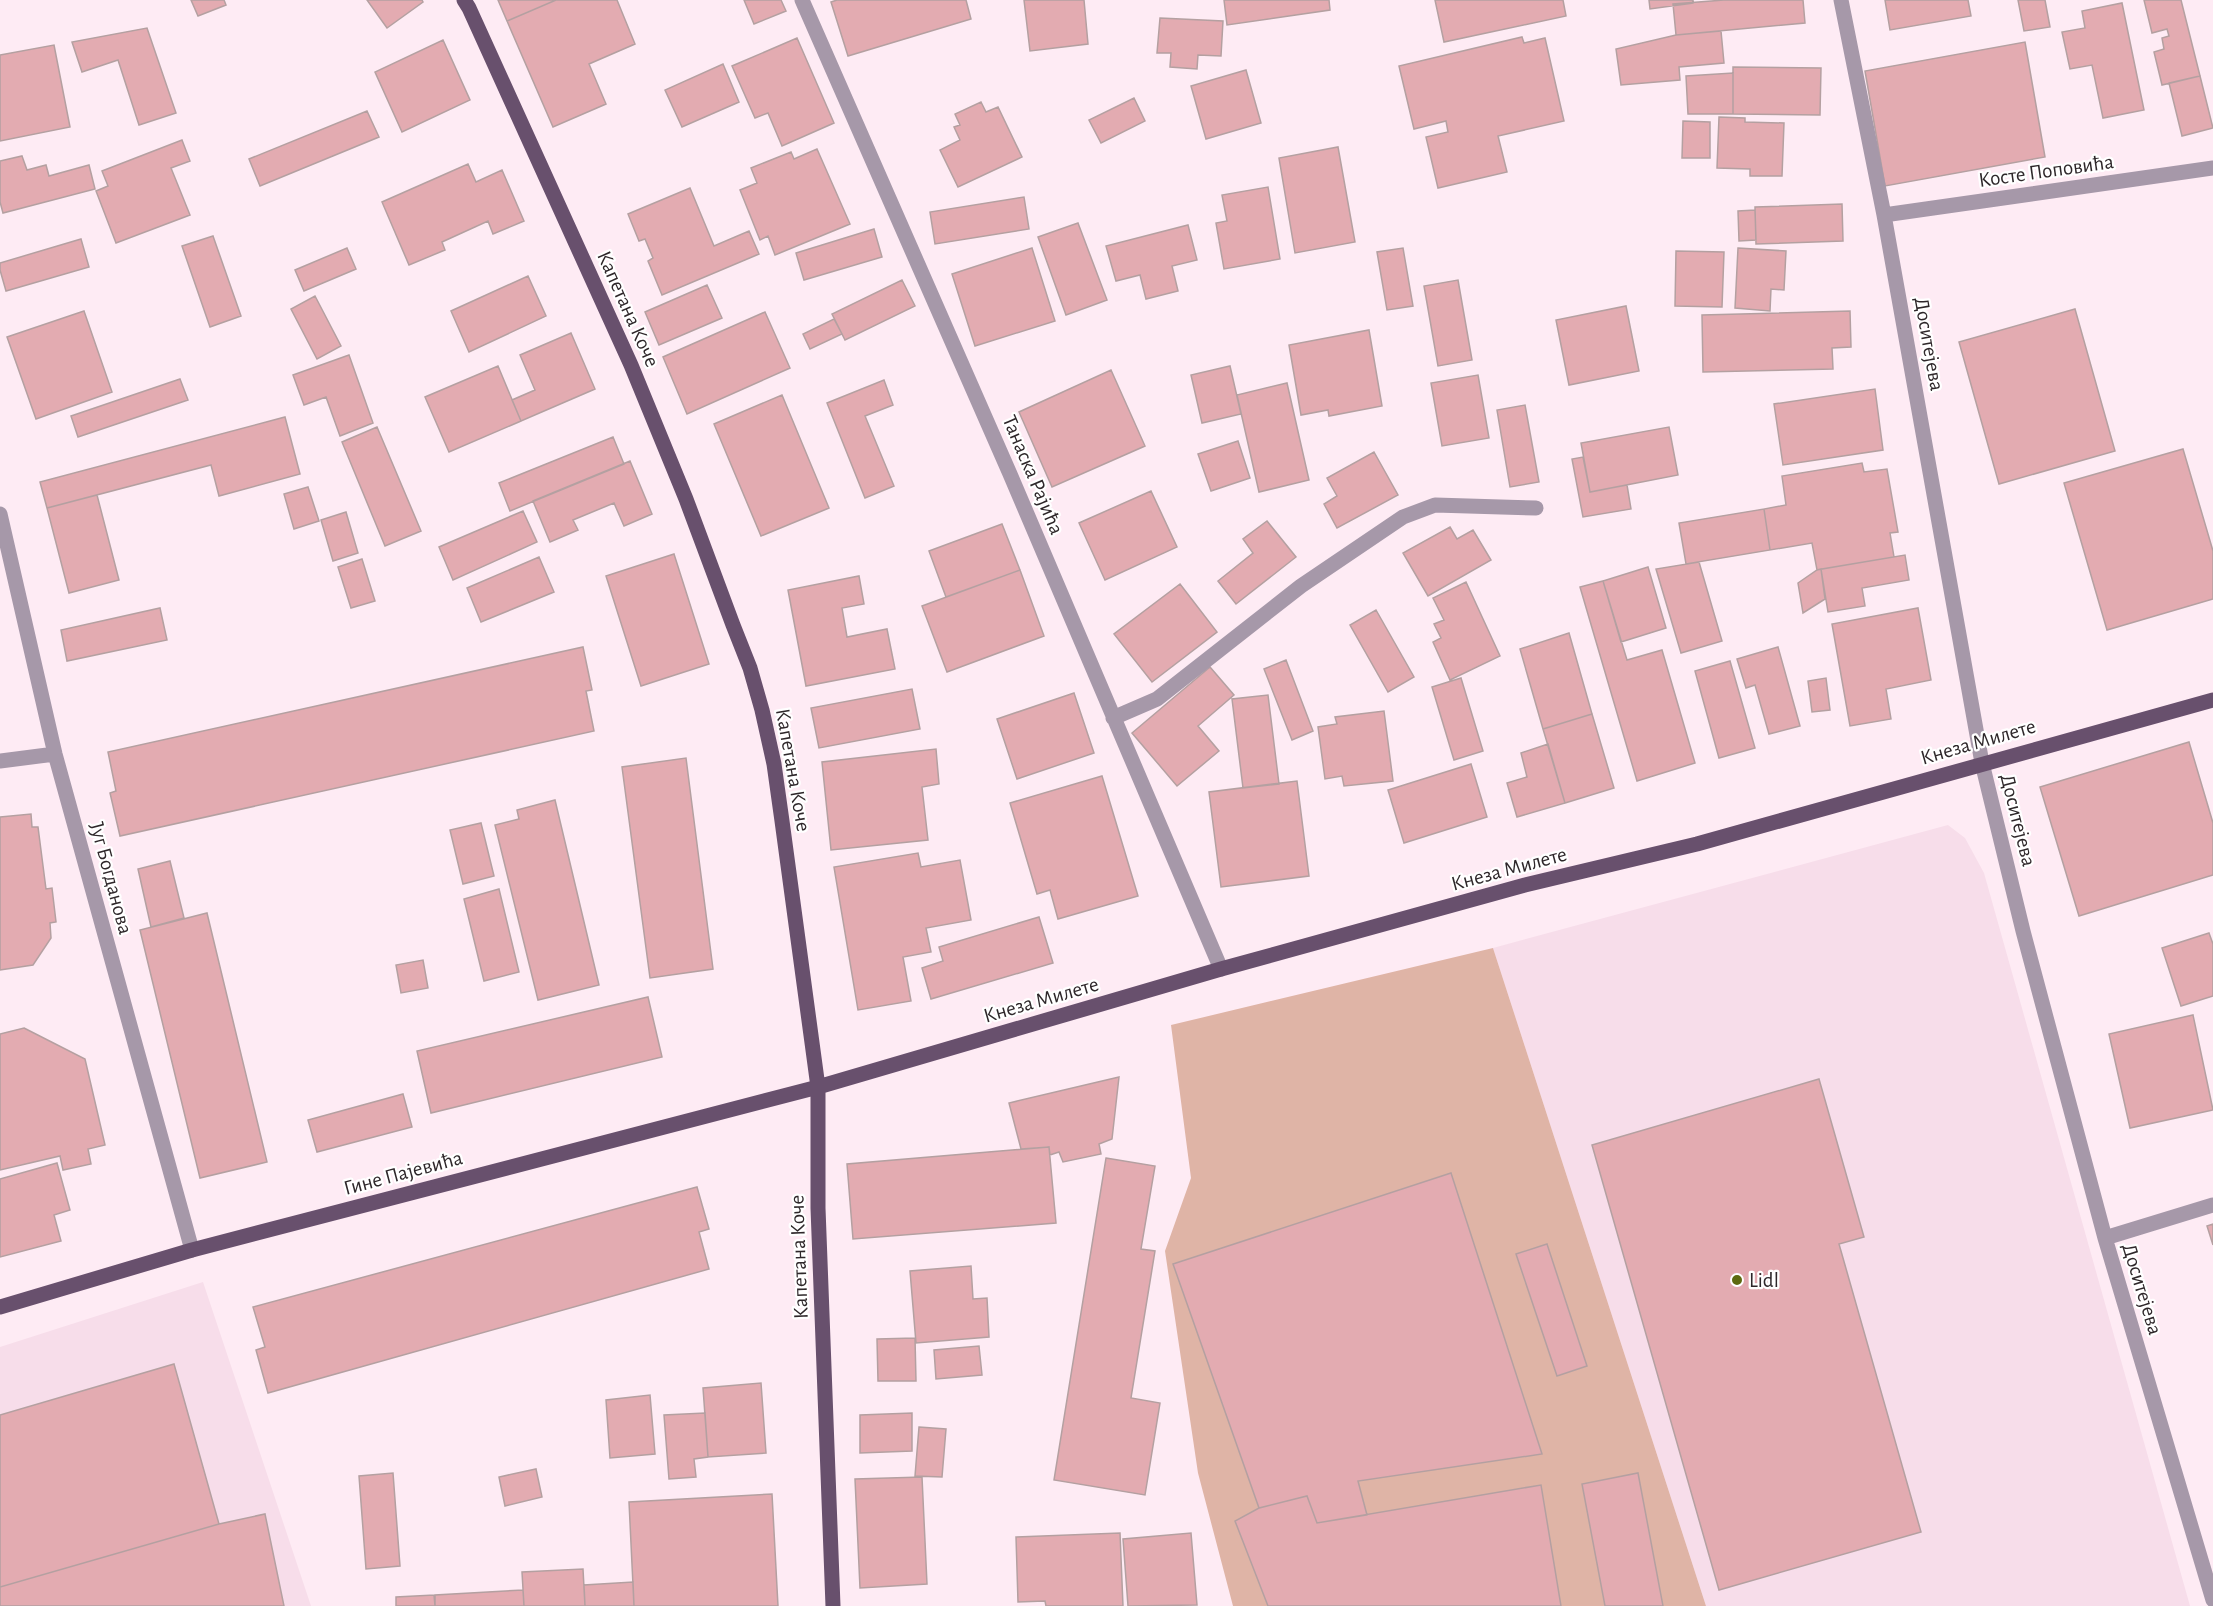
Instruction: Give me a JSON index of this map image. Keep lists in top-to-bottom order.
{
  "streets": {
    "main road": ["Капетана Коче", "Кнеза Милете", "Гине Пајевића"],
    "street": [
      "Косте Поповића",
      "Доситејева",
      "Танаска Рајића",
      "Југ Богданова"
    ]
  },
  "crossings": [
    ["Косте Поповића", "Доситејева"],
    ["Капетана Коче", "Кнеза Милете"],
    ["Капетана Коче", "Гине Пајевића"],
    ["Доситејева", "Кнеза Милете"],
    ["Танаска Рајића", "Кнеза Милете"],
    ["Кнеза Милете", "Гине Пајевића"],
    ["Југ Богданова", "Гине Пајевића"]
  ],
  "places": ["Lidl"]
}
